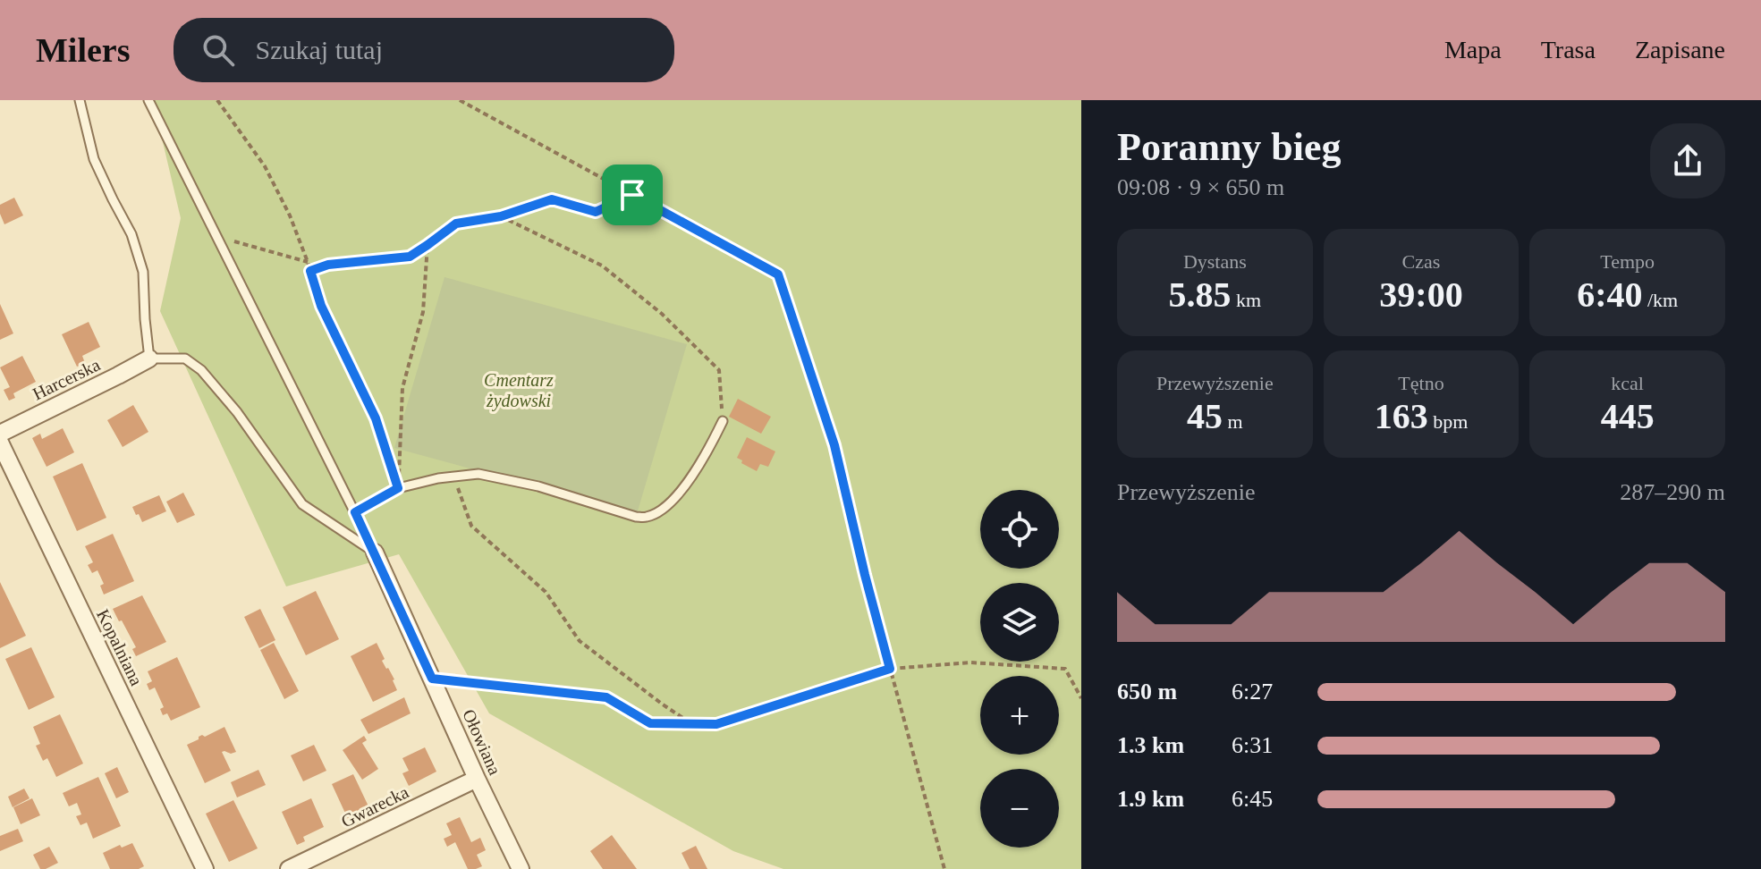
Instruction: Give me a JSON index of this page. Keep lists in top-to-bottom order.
{
  "streets": {
    "street": [
      "Harcerska",
      "Kopalniana",
      "Ołowiana",
      "Gwarecka"
    ]
  },
  "crossings": [
    ["Ołowiana", "Gwarecka"]
  ],
  "parks": ["Cmentarz żydowski"],
  "page": {
    "header": "Milers",
    "search": "Szukaj tutaj",
    "nav": ["Mapa", "Trasa", "Zapisane"],
    "heading": ["Poranny bieg", "09:08 · 9 × 650 m"],
    "stats": [
      ["Dystans", "5.85 km"],
      ["Czas", "39:00"],
      ["Tempo", "6:40 /km"],
      ["Przewyższenie", "45 m"],
      ["Tętno", "163 bpm"],
      ["kcal", "445"]
    ],
    "chart": ["Przewyższenie", "287–290 m"],
    "map_buttons": ["+", "−"],
    "list": [
      {
        "name": "650 m",
        "note": "6:27"
      },
      {
        "name": "1.3 km",
        "note": "6:31"
      },
      {
        "name": "1.9 km",
        "note": "6:45"
      }
    ]
  }
}
